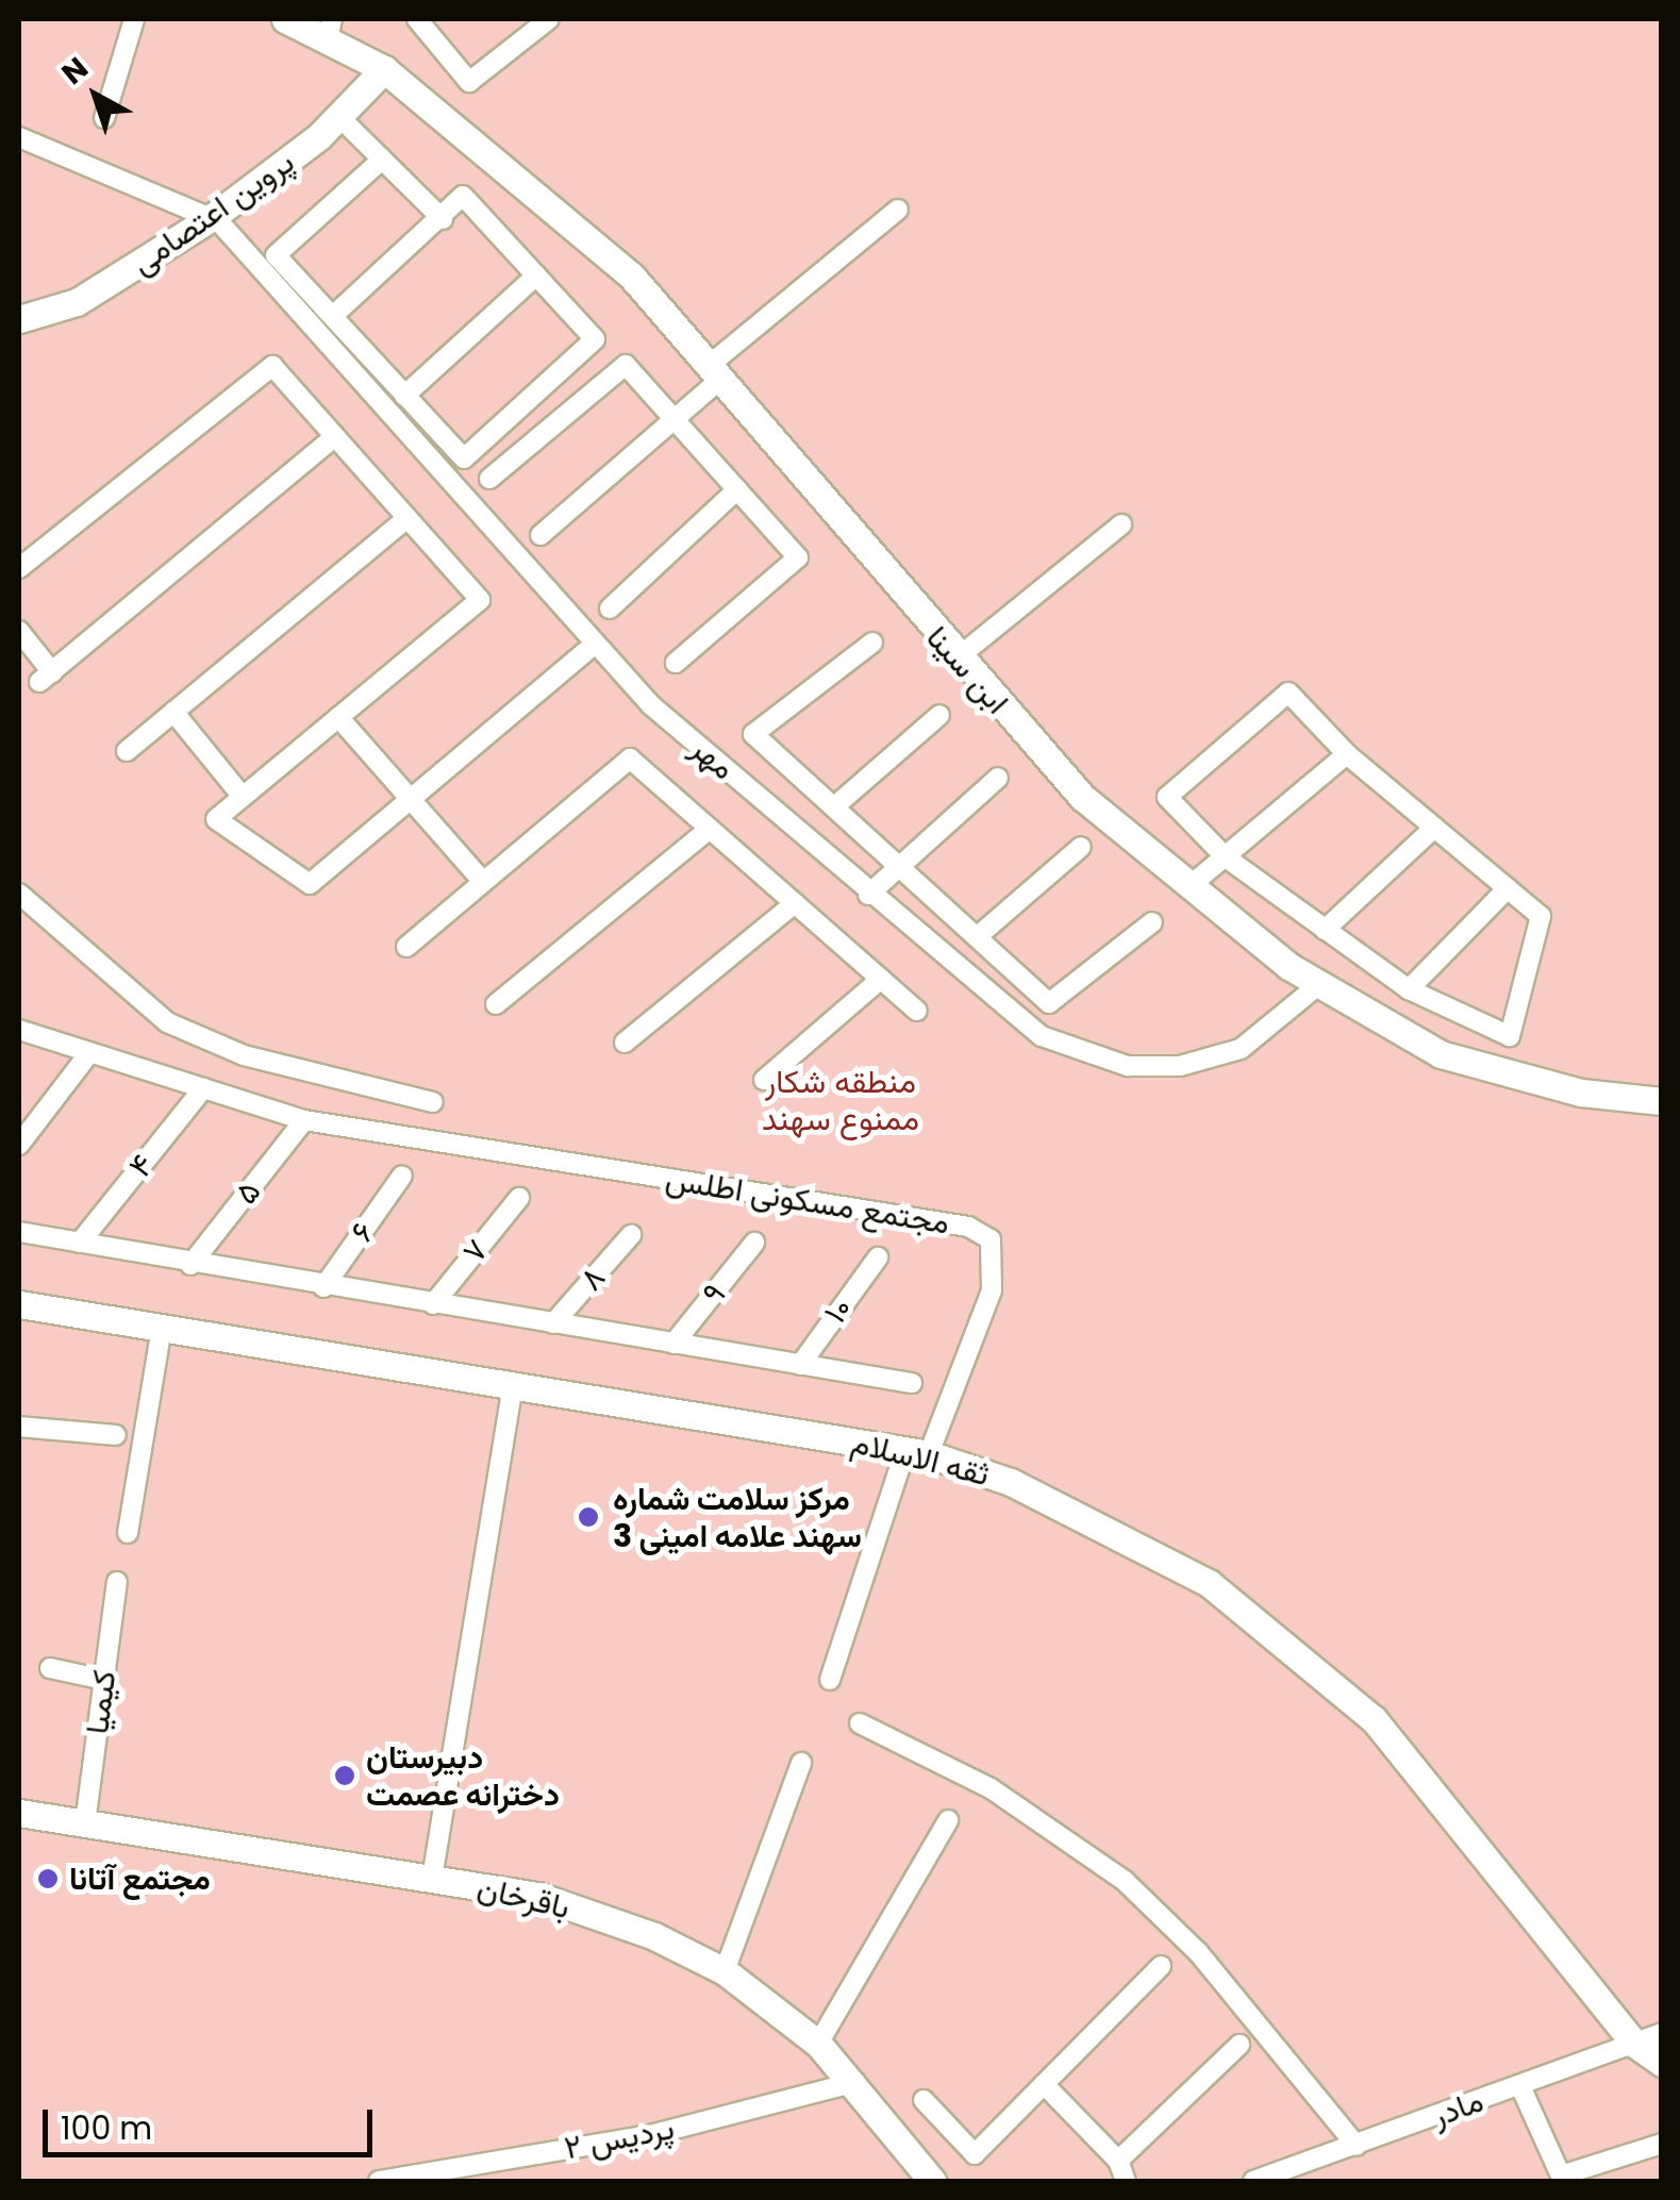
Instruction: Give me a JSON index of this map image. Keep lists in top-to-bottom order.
{
  "streets": {
    "street": [
      "پروین اعتصامی",
      "ابن سینا",
      "مهر",
      "۴",
      "۵",
      "مجتمع مسکونی اطلس",
      "۶",
      "۷",
      "۸",
      "۹",
      "۱۰",
      "ثقه الاسلام",
      "کیمیا",
      "باقرخان",
      "مادر",
      "پردیس ۲"
    ]
  },
  "crossings": [
    ["پروین اعتصامی", "ابن سینا"],
    ["پروین اعتصامی", "مهر"],
    ["ابن سینا", "مهر"],
    ["۵", "مجتمع مسکونی اطلس"],
    ["مجتمع مسکونی اطلس", "ثقه الاسلام"],
    ["ثقه الاسلام", "مادر"],
    ["کیمیا", "باقرخان"],
    ["باقرخان", "پردیس ۲"]
  ],
  "parks": ["منطقه شکار ممنوع سهند"],
  "places": ["مرکز سلامت شماره 3 سهند علامه امینی", "دبیرستان دخترانه عصمت", "مجتمع آتانا"],
  "scale_bar": "100 m",
  "north": "top left"
}
